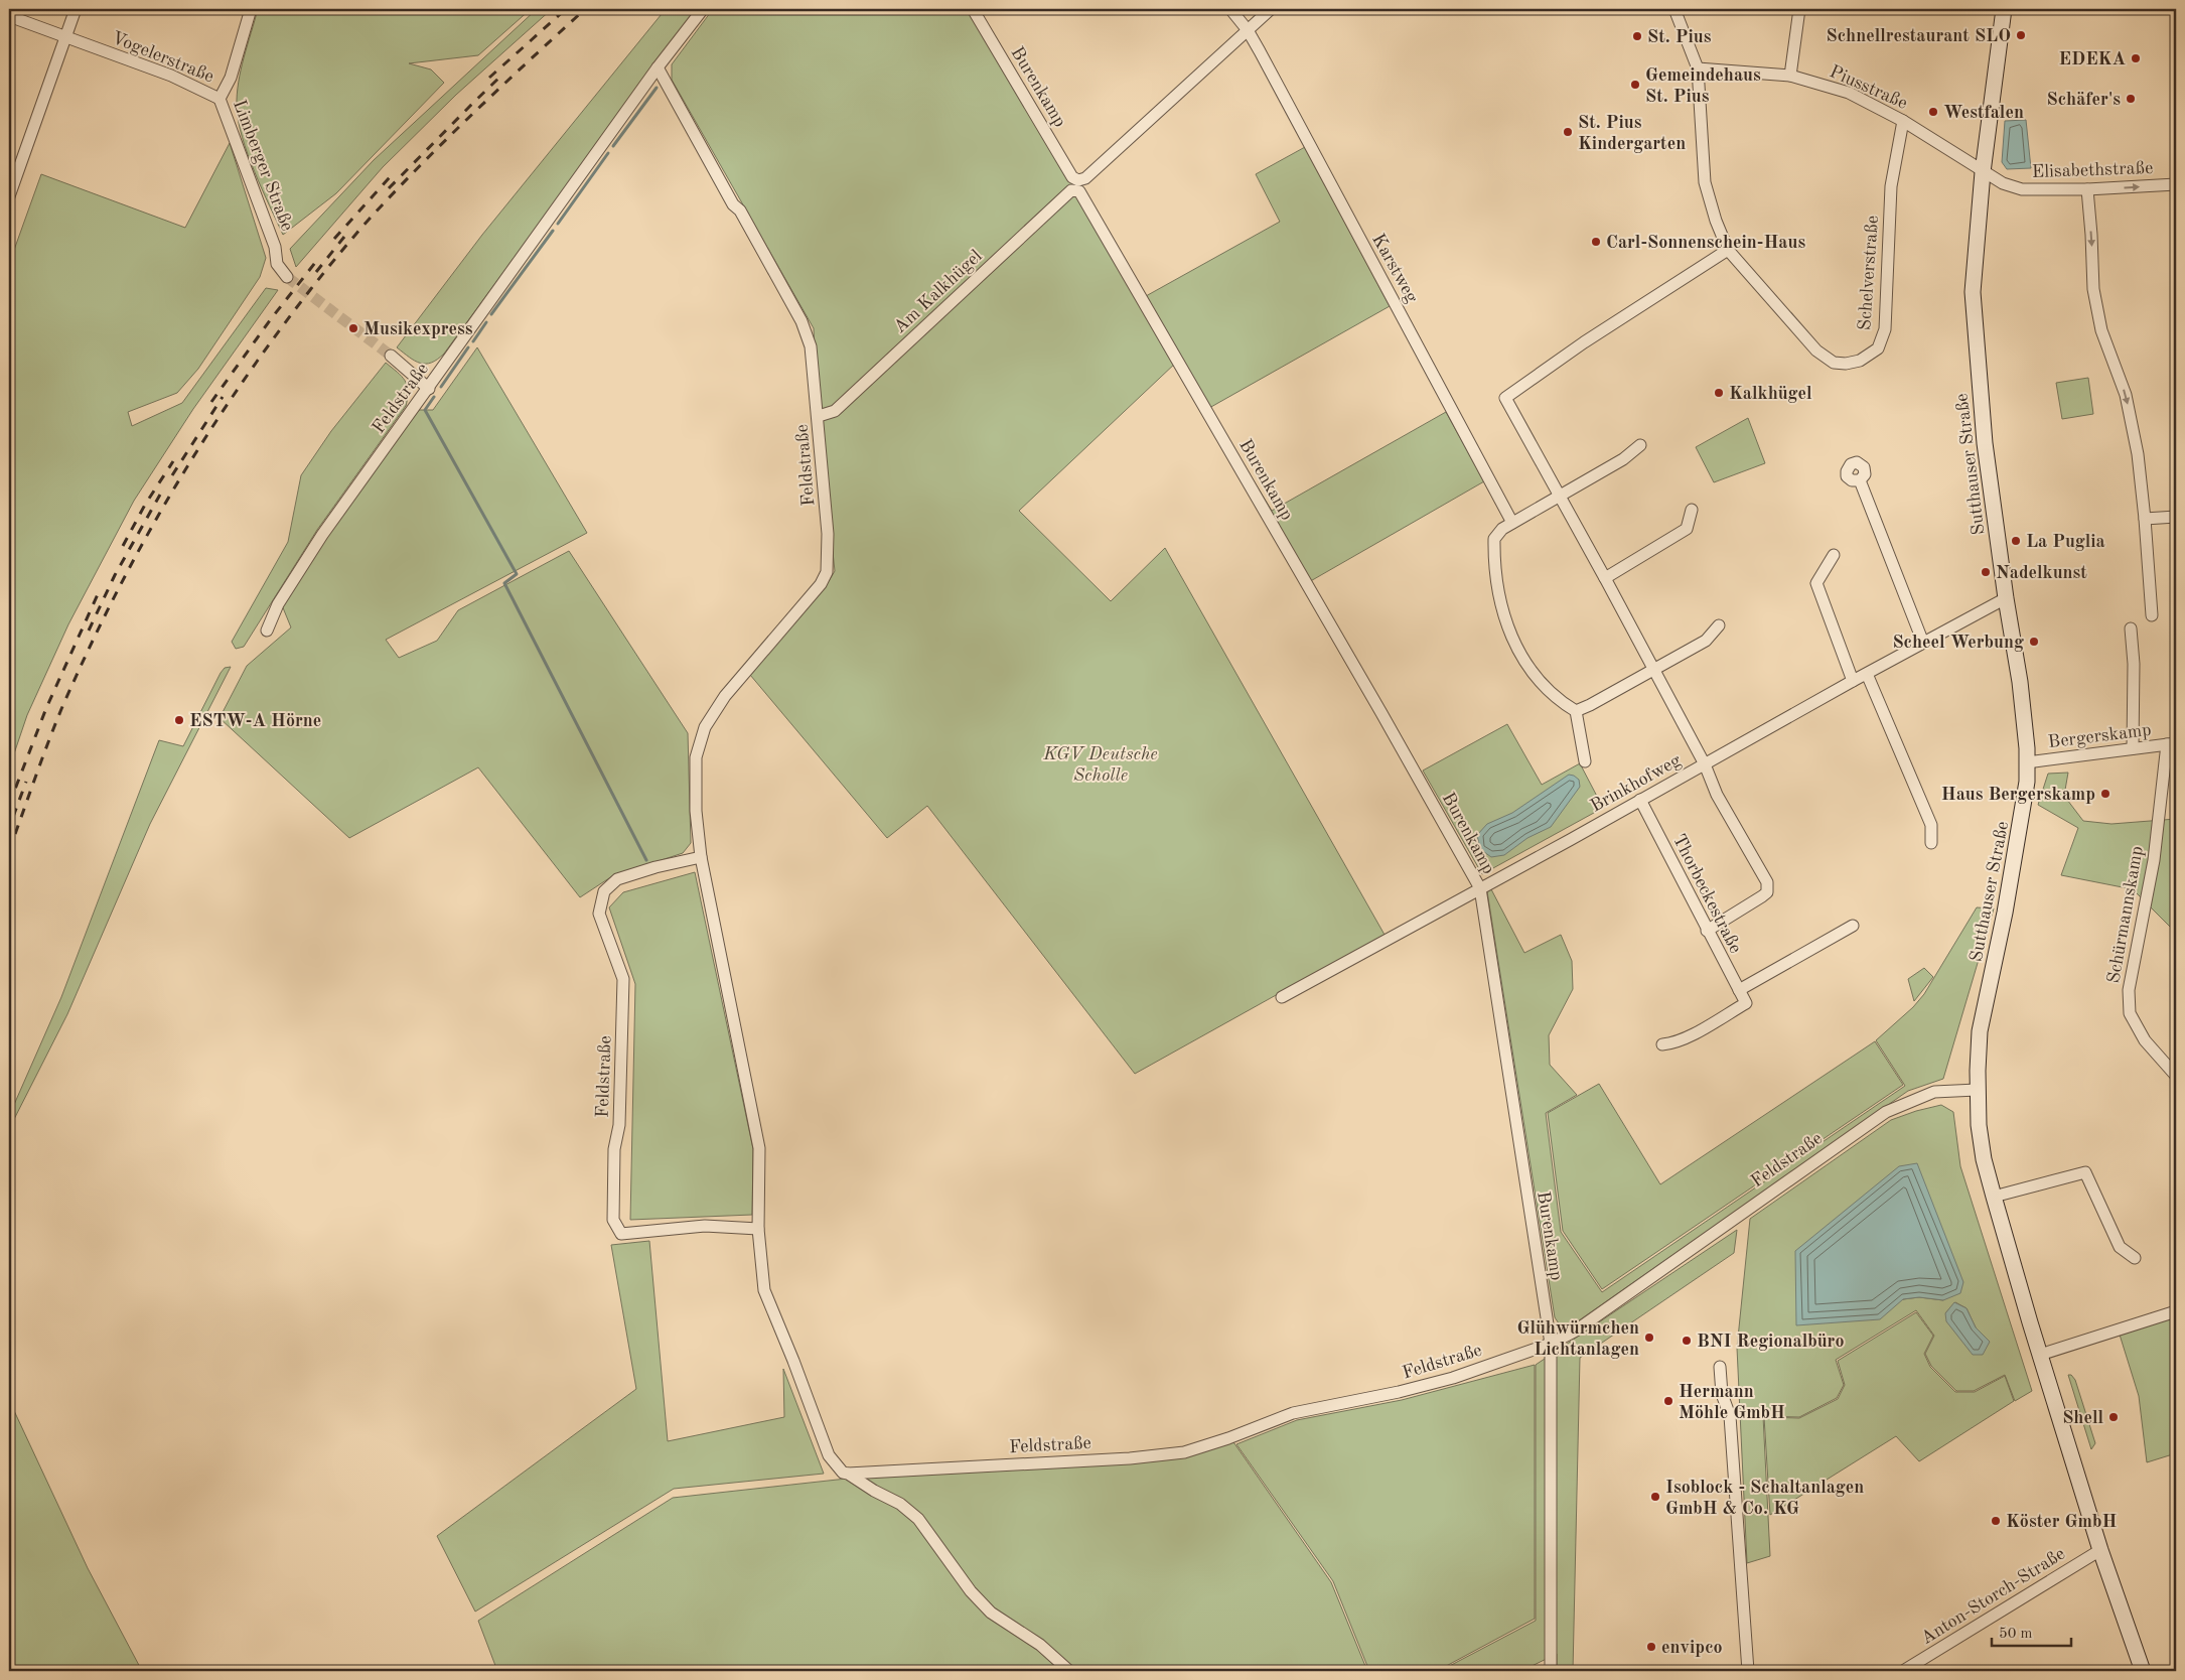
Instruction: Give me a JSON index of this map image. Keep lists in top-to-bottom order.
{
  "streets": {
    "street": [
      "Vogelerstraße",
      "Burenkamp",
      "Piusstraße",
      "Limberger Straße",
      "Elisabethstraße",
      "Karstweg",
      "Schelverstraße",
      "Am Kalkhügel",
      "Feldstraße",
      "Sutthauser Straße",
      "Bergerskamp",
      "Brinkhofweg",
      "Thorbeckestraße",
      "Schürmannskamp",
      "Anton-Storch-Straße"
    ]
  },
  "crossings": [
    ["Vogelerstraße", "Limberger Straße"],
    ["Burenkamp", "Am Kalkhügel"],
    ["Burenkamp", "Feldstraße"],
    ["Burenkamp", "Brinkhofweg"],
    ["Piusstraße", "Elisabethstraße"],
    ["Piusstraße", "Schelverstraße"],
    ["Piusstraße", "Sutthauser Straße"],
    ["Elisabethstraße", "Sutthauser Straße"],
    ["Karstweg", "Am Kalkhügel"],
    ["Am Kalkhügel", "Feldstraße"],
    ["Feldstraße", "Sutthauser Straße"],
    ["Sutthauser Straße", "Bergerskamp"],
    ["Sutthauser Straße", "Brinkhofweg"],
    ["Sutthauser Straße", "Anton-Storch-Straße"],
    ["Bergerskamp", "Schürmannskamp"],
    ["Brinkhofweg", "Thorbeckestraße"]
  ],
  "one_way": ["Elisabethstraße"],
  "parks": ["KGV Deutsche Scholle"],
  "places": [
    "Schnellrestaurant SLO",
    "St. Pius",
    "EDEKA",
    "Gemeindehaus St. Pius",
    "Schäfer's",
    "Westfalen",
    "St. Pius Kindergarten",
    "Carl-Sonnenschein-Haus",
    "Musikexpress",
    "Kalkhügel",
    "La Puglia",
    "Nadelkunst",
    "Scheel Werbung",
    "ESTW-A Hörne",
    "Haus Bergerskamp",
    "Glühwürmchen Lichtanlagen",
    "BNI Regionalbüro",
    "Hermann Möhle GmbH",
    "Shell",
    "Isoblock - Schaltanlagen GmbH & Co. KG",
    "Köster GmbH",
    "envipco"
  ],
  "scale_bar": "50 m"
}
